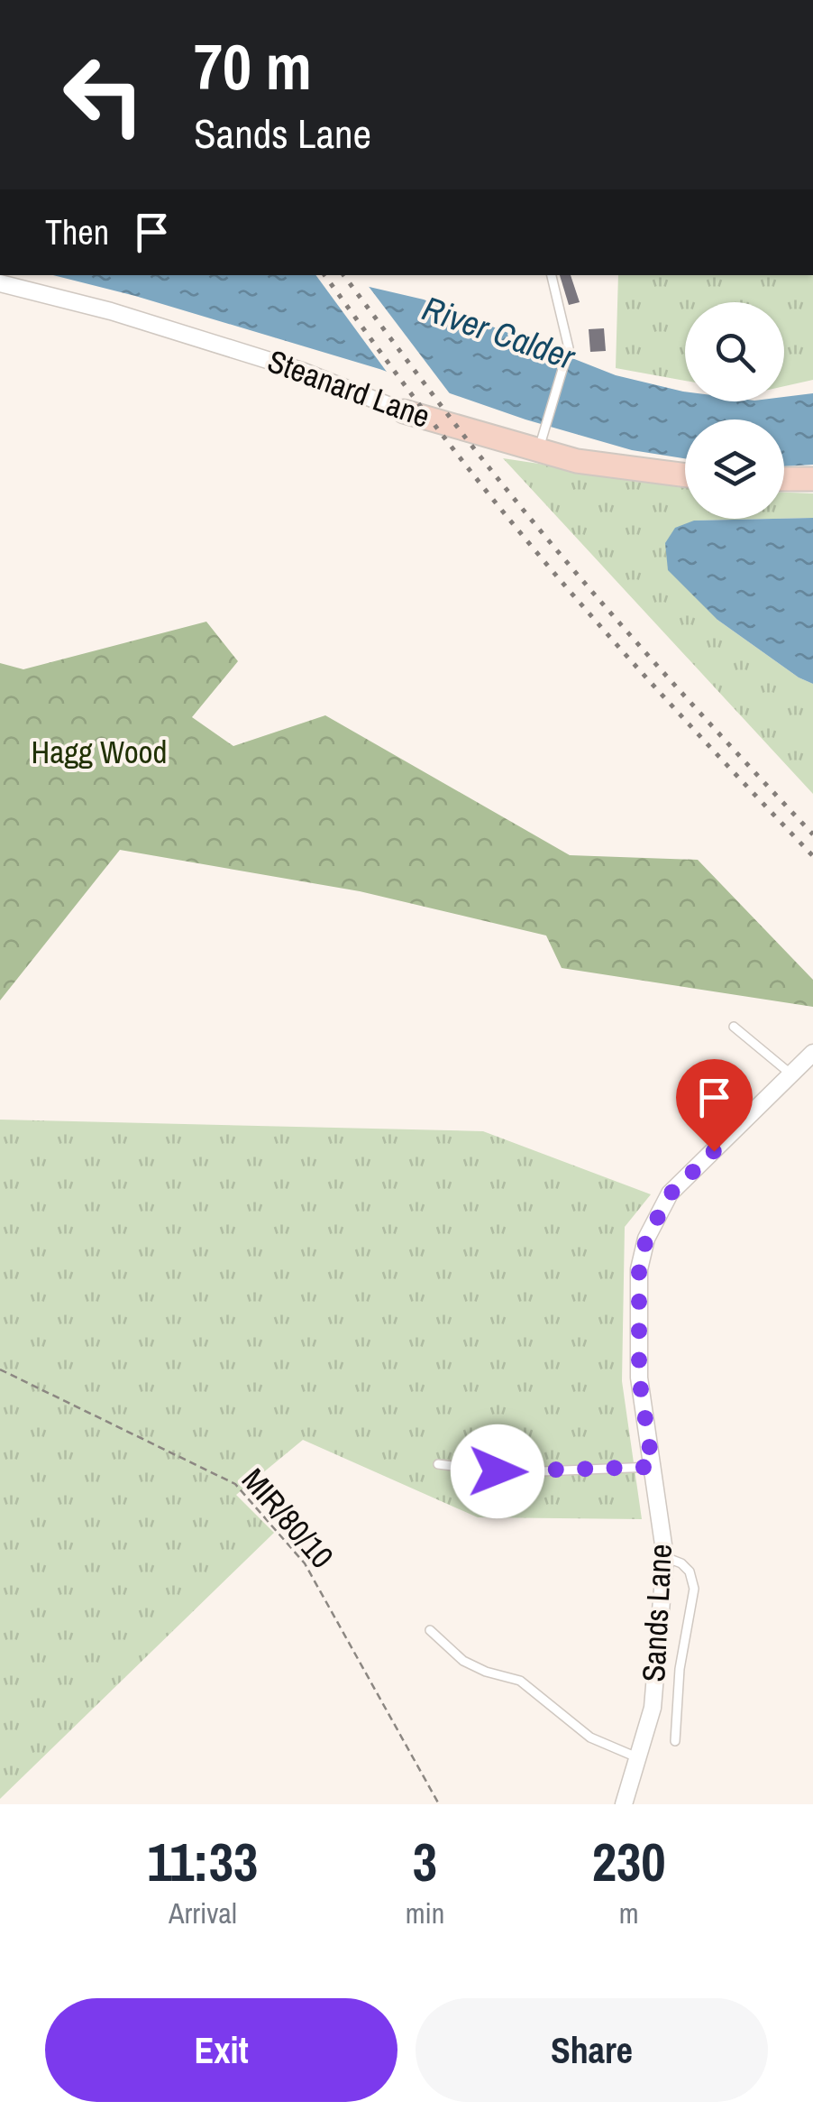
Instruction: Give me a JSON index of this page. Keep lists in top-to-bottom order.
{
  "streets": {
    "street": ["Steanard Lane", "Sands Lane"],
    "path": ["MIR/80/10"]
  },
  "water": ["River Calder"],
  "parks": ["Hagg Wood"],
  "page": {
    "turn": ["70 m", "Sands Lane"],
    "then": "Then",
    "eta": [
      "11:33",
      "Arrival",
      "3",
      "min",
      "230",
      "m"
    ],
    "buttons": ["Exit", "Share"]
  }
}
